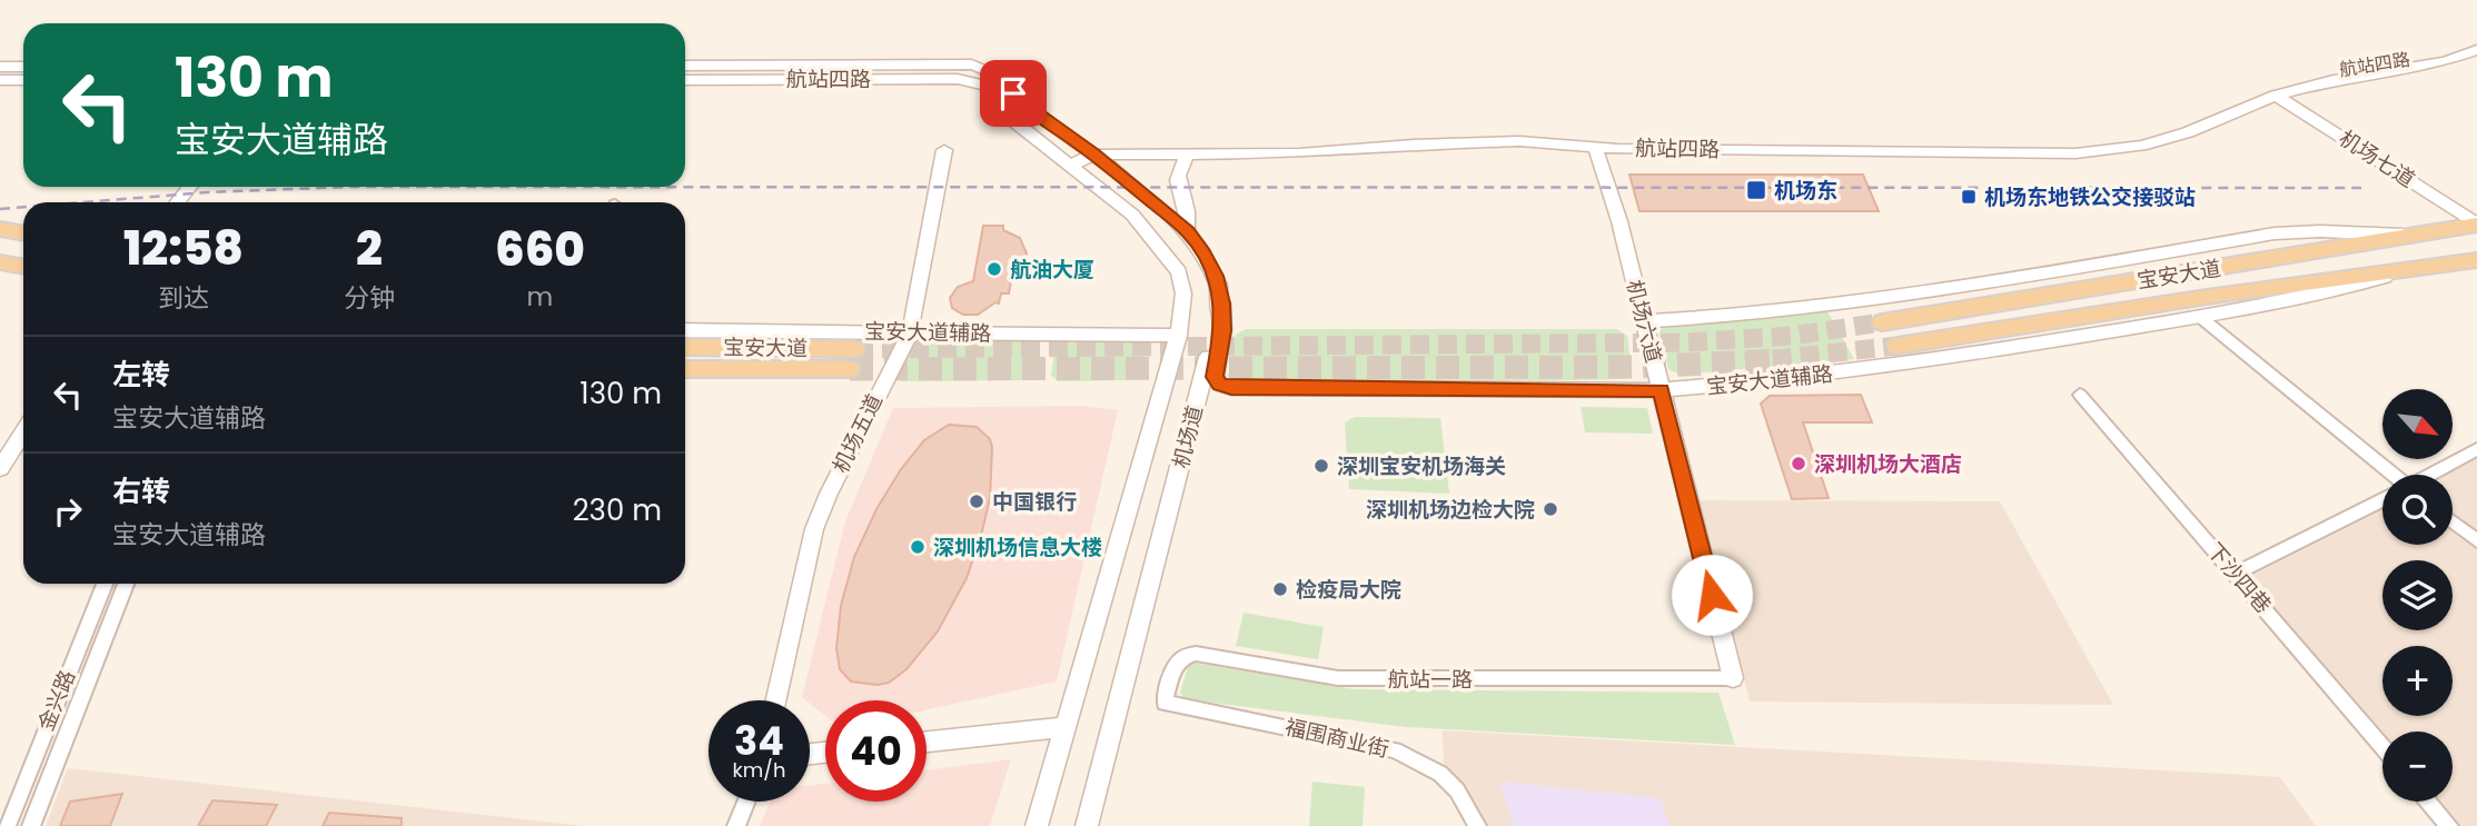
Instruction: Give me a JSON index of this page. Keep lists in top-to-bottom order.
{
  "streets": {
    "main road": [
      "航站四路",
      "机场七道",
      "宝安大道",
      "机场六道",
      "宝安大道辅路",
      "机场五道",
      "机场道"
    ],
    "street": [
      "下沙四巷",
      "航站一路",
      "金兴路",
      "福围商业街"
    ]
  },
  "crossings": [
    ["航站四路", "机场七道"],
    ["航站四路", "机场六道"],
    ["航站四路", "机场道"],
    ["机场七道", "宝安大道"],
    ["宝安大道", "宝安大道辅路"],
    ["机场六道", "宝安大道辅路"],
    ["机场六道", "航站一路"],
    ["宝安大道辅路", "机场五道"],
    ["宝安大道辅路", "机场道"],
    ["航站一路", "福围商业街"]
  ],
  "places": {
    "transit": ["机场东", "机场东地铁公交接驳站"],
    "other": [
      "航油大厦",
      "深圳机场大酒店",
      "深圳宝安机场海关",
      "中国银行",
      "深圳机场边检大院",
      "深圳机场信息大楼",
      "检疫局大院"
    ]
  },
  "north": "bottom right",
  "page": {
    "turn": ["130 m", "宝安大道辅路"],
    "eta": [
      "12:58",
      "到达",
      "2",
      "分钟",
      "660",
      "m"
    ],
    "list": [
      {
        "name": "左转",
        "note": "宝安大道辅路",
        "value": "130 m"
      },
      {
        "name": "右转",
        "note": "宝安大道辅路",
        "value": "230 m"
      }
    ],
    "map_buttons": ["+", "−"],
    "speed": "34 km/h",
    "limit": "40"
  }
}
